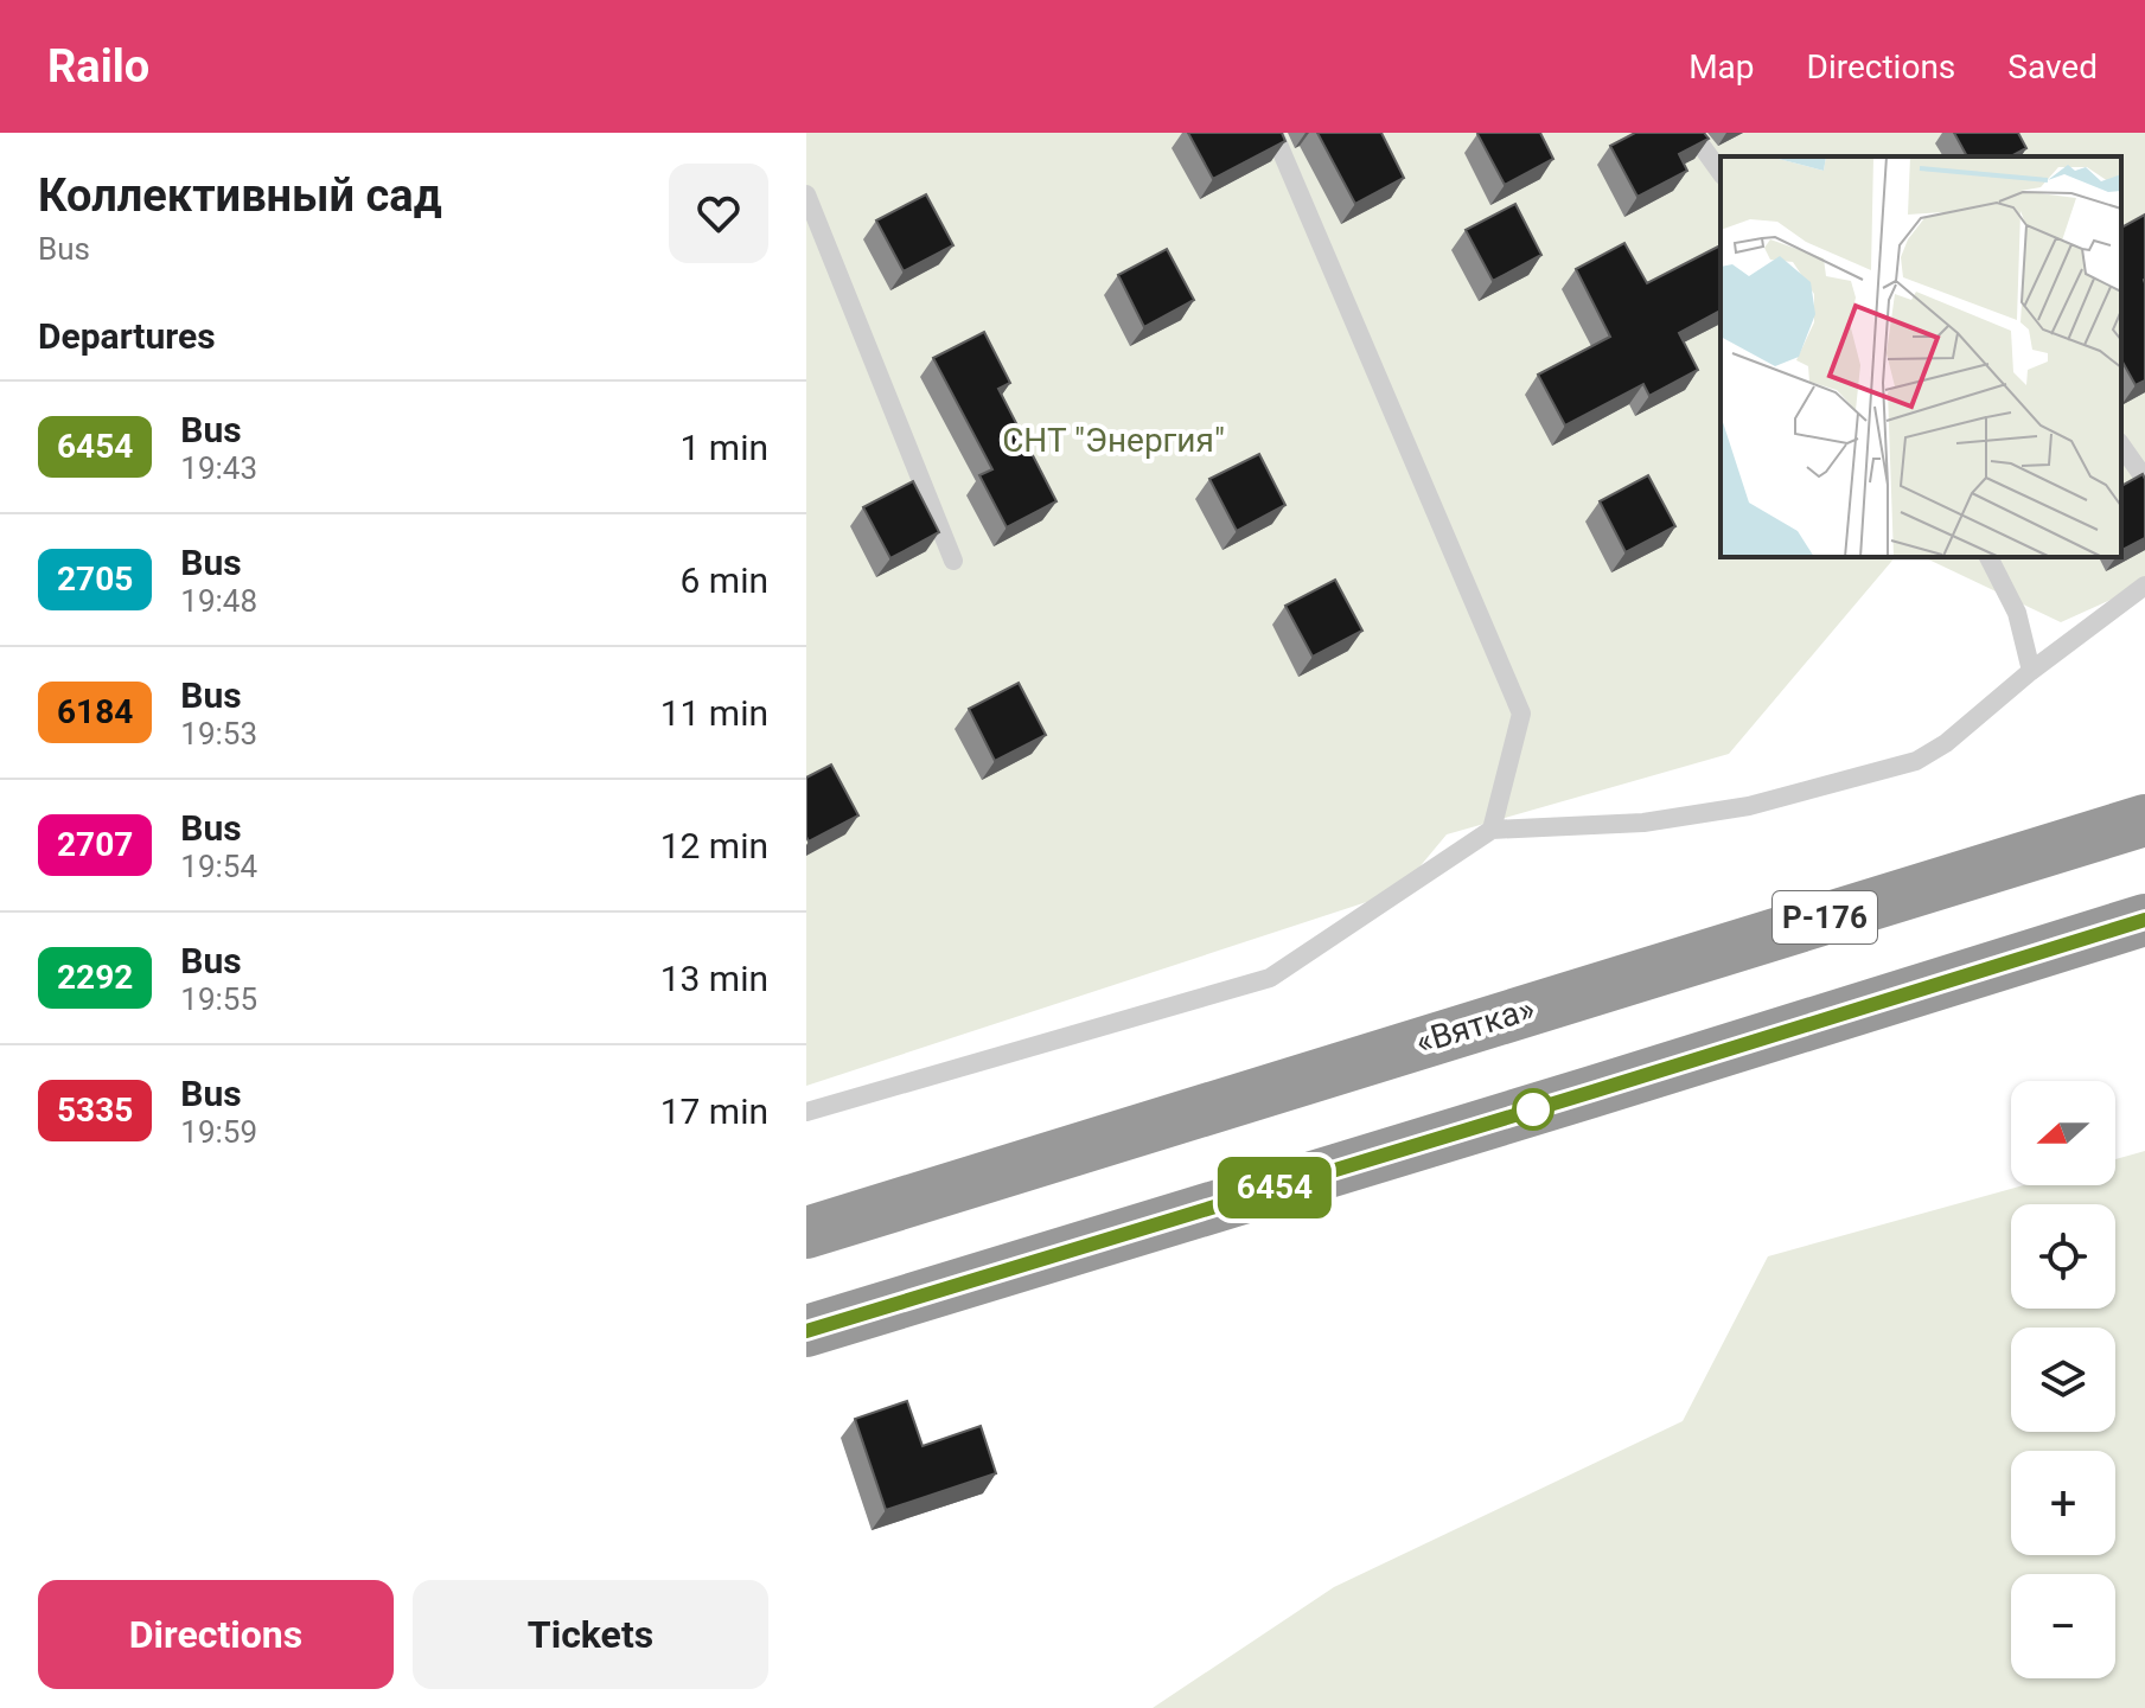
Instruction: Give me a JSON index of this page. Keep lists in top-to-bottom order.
{
  "streets": {
    "highway": ["Р-176", "«Вятка»"]
  },
  "parks": ["СНТ \"Энергия\""],
  "lines": ["bus line 6454"],
  "north": "left",
  "page": {
    "header": "Railo",
    "nav": ["Map", "Directions", "Saved"],
    "heading": [
      ["Коллективный сад", "Bus"],
      "Departures"
    ],
    "on_map": "6454",
    "list": [
      {
        "mark": "6454",
        "name": "Bus",
        "note": "19:43",
        "value": "1 min"
      },
      {
        "mark": "2705",
        "name": "Bus",
        "note": "19:48",
        "value": "6 min"
      },
      {
        "mark": "6184",
        "name": "Bus",
        "note": "19:53",
        "value": "11 min"
      },
      {
        "mark": "2707",
        "name": "Bus",
        "note": "19:54",
        "value": "12 min"
      },
      {
        "mark": "2292",
        "name": "Bus",
        "note": "19:55",
        "value": "13 min"
      },
      {
        "mark": "5335",
        "name": "Bus",
        "note": "19:59",
        "value": "17 min"
      }
    ],
    "map_buttons": ["+", "−"],
    "buttons": ["Directions", "Tickets"]
  }
}
